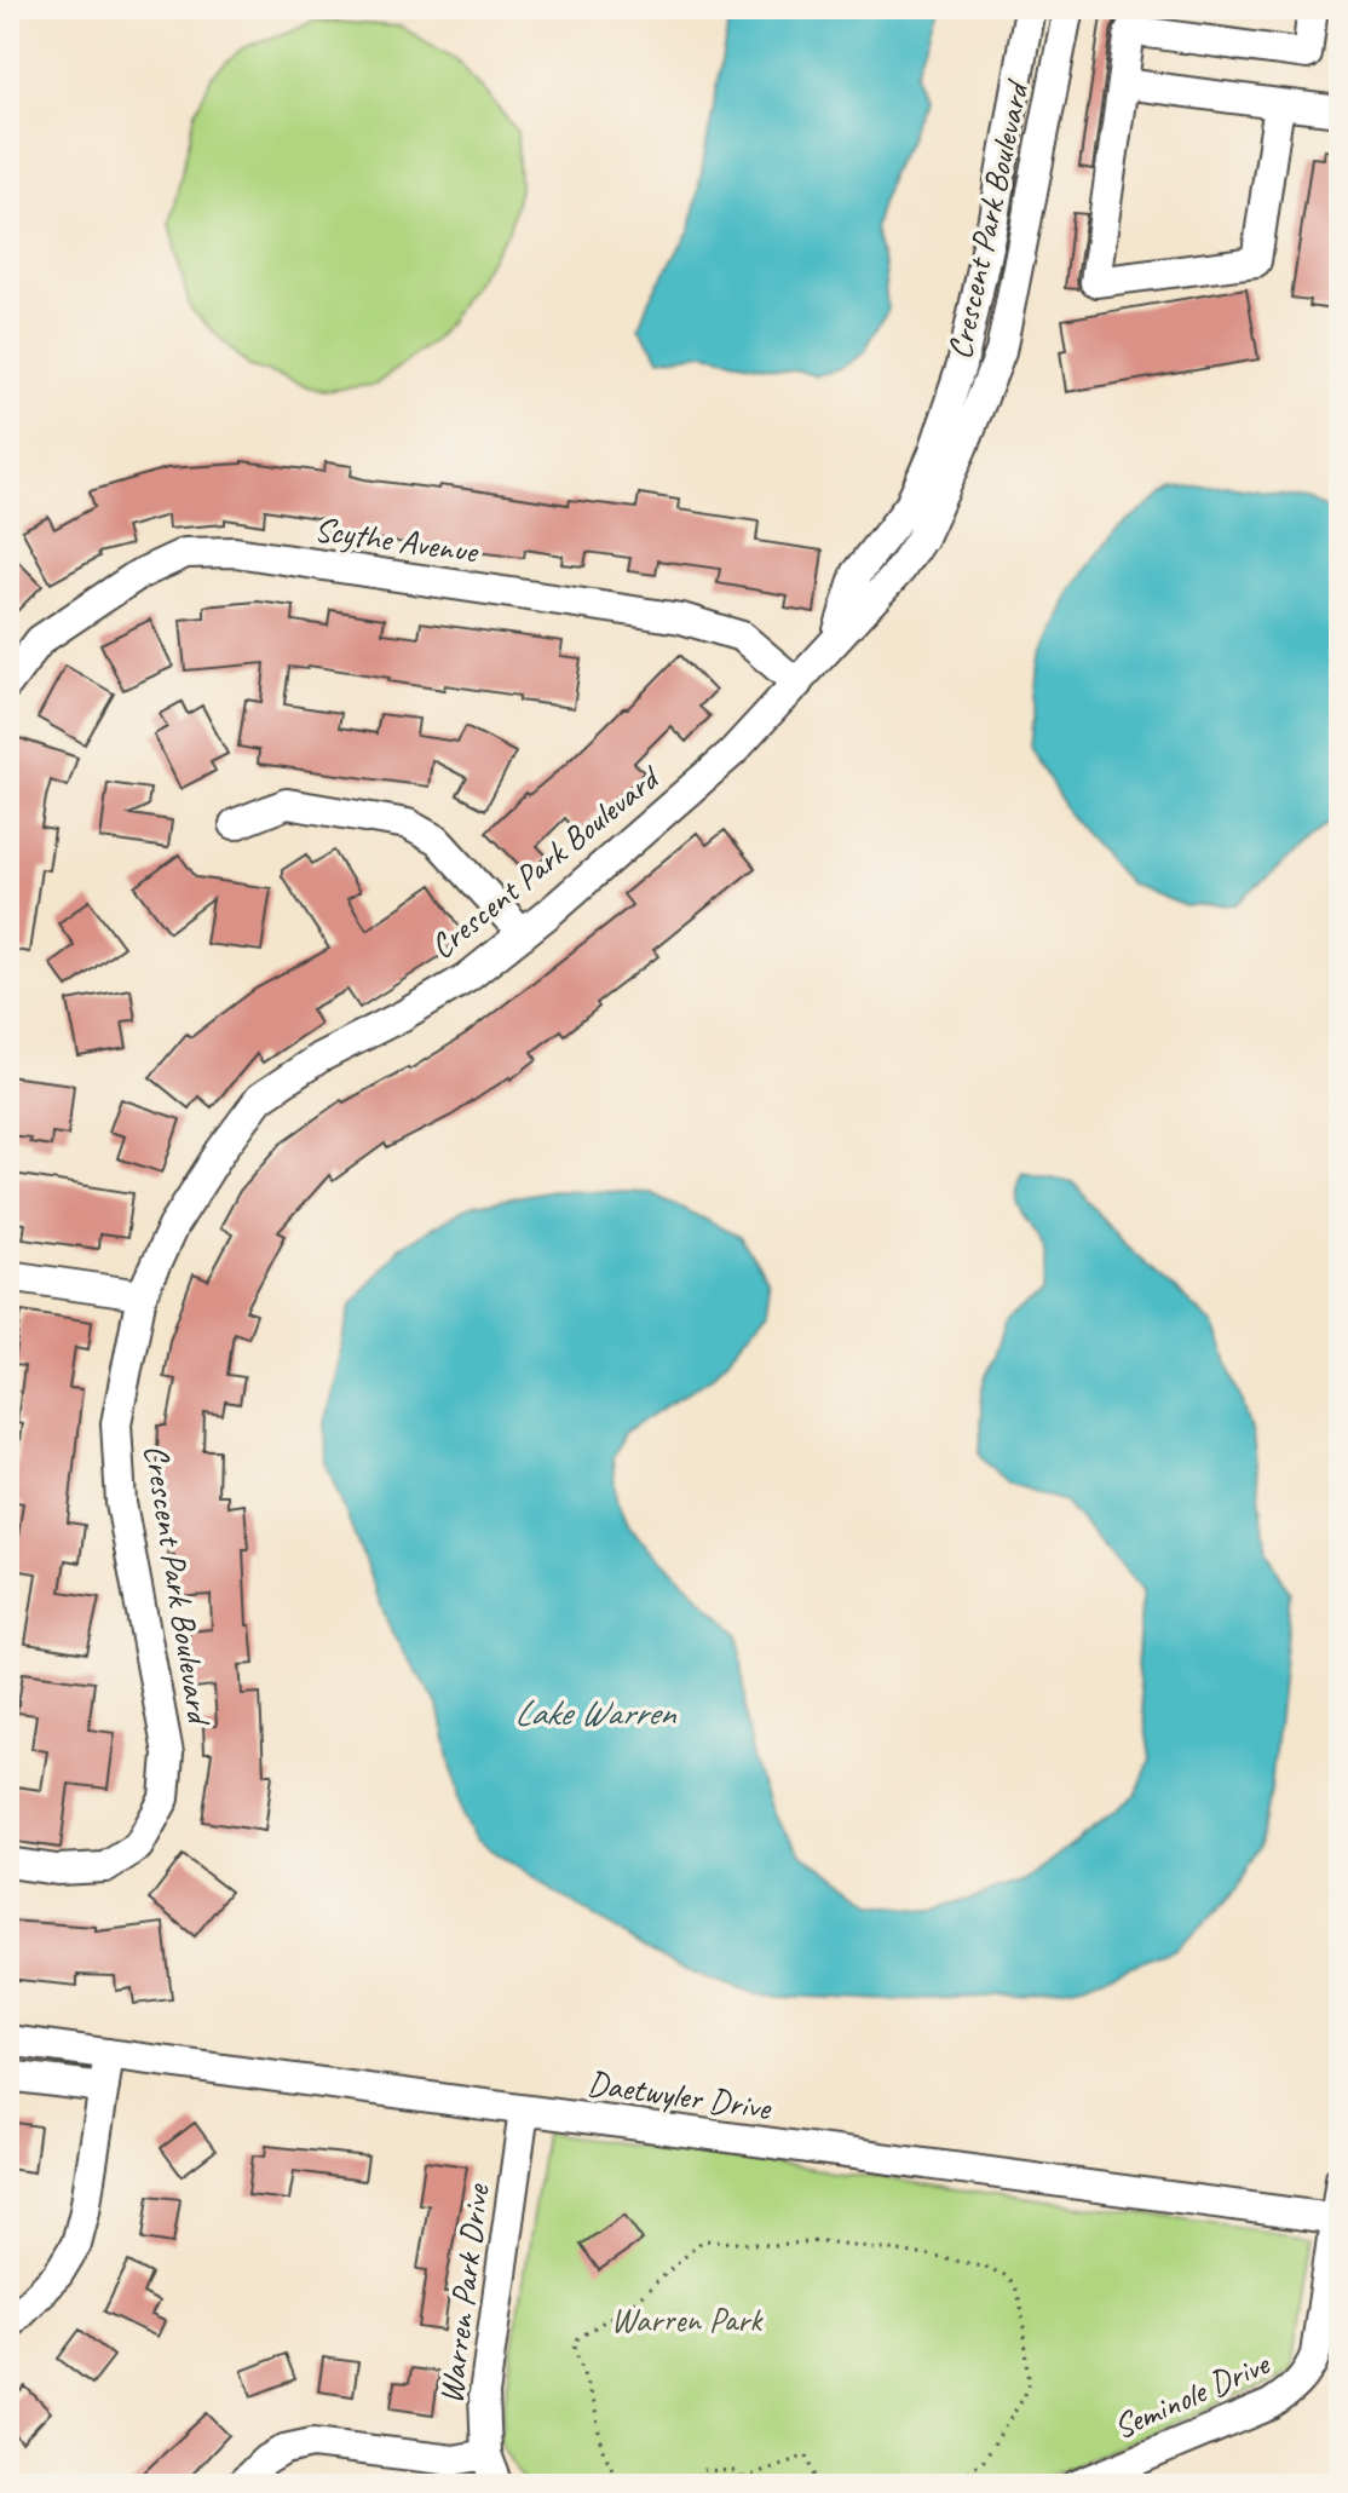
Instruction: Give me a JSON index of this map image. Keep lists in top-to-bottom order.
{
  "streets": {
    "street": [
      "Crescent Park Boulevard",
      "Scythe Avenue",
      "Daetwyler Drive",
      "Warren Park Drive",
      "Seminole Drive"
    ]
  },
  "crossings": [
    ["Crescent Park Boulevard", "Scythe Avenue"],
    ["Daetwyler Drive", "Warren Park Drive"],
    ["Daetwyler Drive", "Seminole Drive"]
  ],
  "water": ["Lake Warren"],
  "parks": ["Warren Park"]
}
